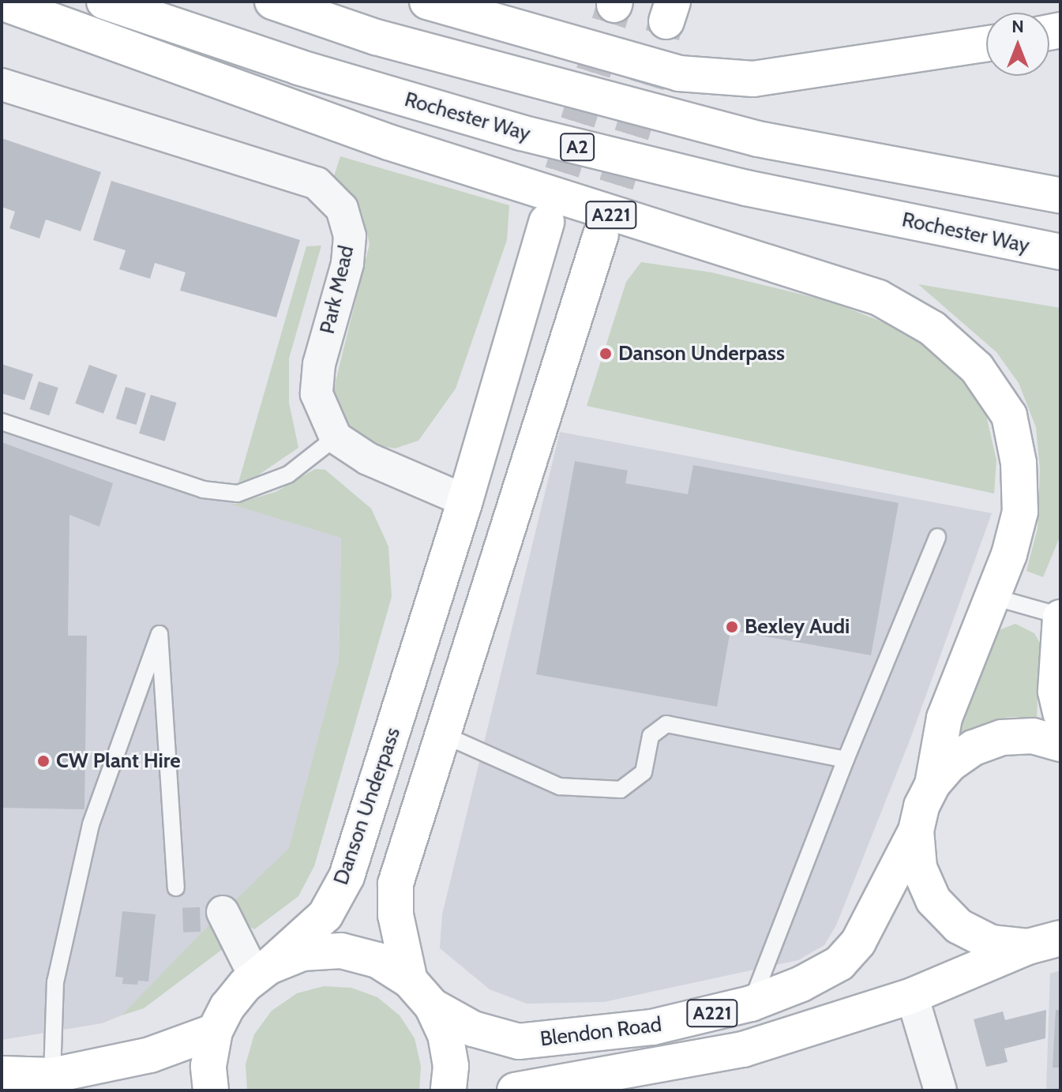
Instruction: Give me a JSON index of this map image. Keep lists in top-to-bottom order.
{
  "streets": {
    "main road": [
      "Rochester Way",
      "A2",
      "A221",
      "Danson Underpass",
      "Blendon Road"
    ],
    "street": ["Park Mead"]
  },
  "crossings": [
    ["A221", "Danson Underpass"],
    ["A221", "Blendon Road"]
  ],
  "places": ["Danson Underpass", "Bexley Audi", "CW Plant Hire"],
  "north": "top"
}
